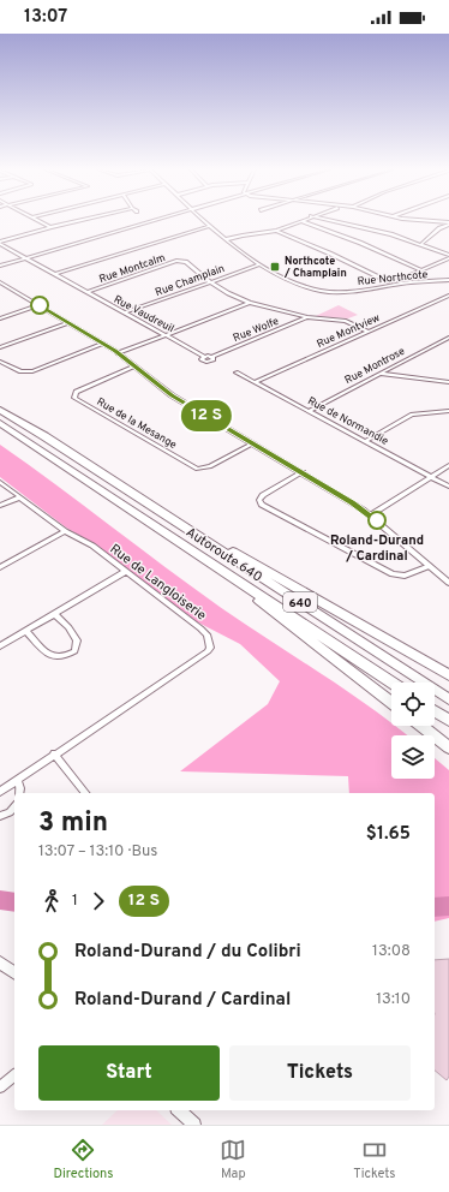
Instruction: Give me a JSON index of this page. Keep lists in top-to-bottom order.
{
  "streets": {
    "highway": ["Autoroute 640", "640"],
    "street": [
      "Rue Montcalm",
      "Rue Northcote",
      "Rue Champlain",
      "Rue Vaudreuil",
      "Rue Wolfe",
      "Rue Montview",
      "Rue Montrose",
      "Rue de Normandie",
      "Rue de la Mesange",
      "Rue de Langloiserie"
    ]
  },
  "crossings": [
    ["Rue Montcalm", "Rue Champlain"],
    ["Rue Montcalm", "Rue Vaudreuil"],
    ["Rue Montcalm", "Rue Wolfe"],
    ["Rue Montcalm", "Rue Montview"],
    ["Rue Northcote", "Rue Champlain"],
    ["Rue Champlain", "Rue Vaudreuil"],
    ["Rue Vaudreuil", "Rue Wolfe"],
    ["Rue Montview", "Rue de Normandie"],
    ["Rue Montrose", "Rue de Normandie"]
  ],
  "places": {
    "transit": ["Northcote / Champlain"],
    "other": ["Roland-Durand / Cardinal"]
  },
  "page": {
    "status": "13:07",
    "on_map": "12 S",
    "heading": ["3 min", "13:07 – 13:10 · Bus", "$1.65"],
    "legs": ["1", "12 S"],
    "list": [
      {
        "name": "Roland-Durand / du Colibri",
        "value": "13:08"
      },
      {
        "name": "Roland-Durand / Cardinal",
        "value": "13:10"
      }
    ],
    "buttons": ["Start", "Tickets"],
    "tabs": ["Directions", "Map", "Tickets"]
  }
}
